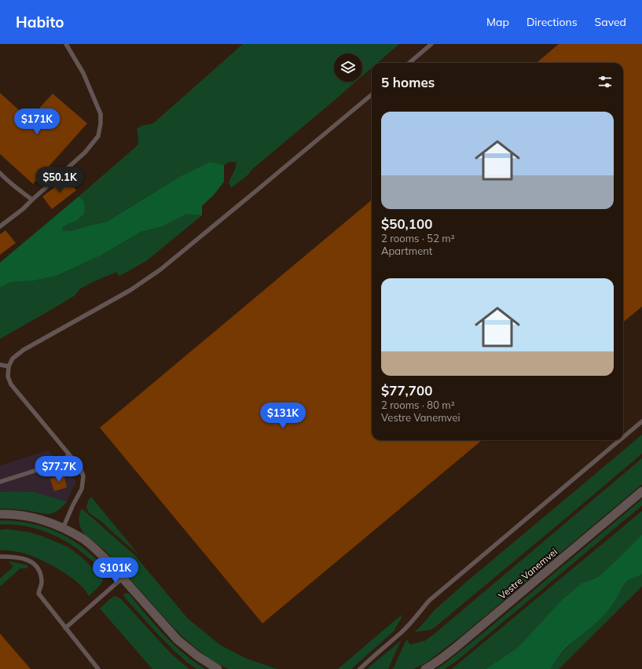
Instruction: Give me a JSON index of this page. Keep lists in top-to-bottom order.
{
  "streets": {
    "street": ["Vestre Vanemvei"]
  },
  "page": {
    "header": "Habito",
    "nav": ["Map", "Directions", "Saved"],
    "heading": "5 homes",
    "list": [
      {
        "name": "$50,100",
        "note": "2 rooms · 52 m² · Apartment"
      },
      {
        "name": "$77,700",
        "note": "2 rooms · 80 m² · Vestre Vanemvei"
      }
    ],
    "price": [
      "$171K",
      "$50.1K",
      "$131K",
      "$77.7K",
      "$101K"
    ]
  }
}
